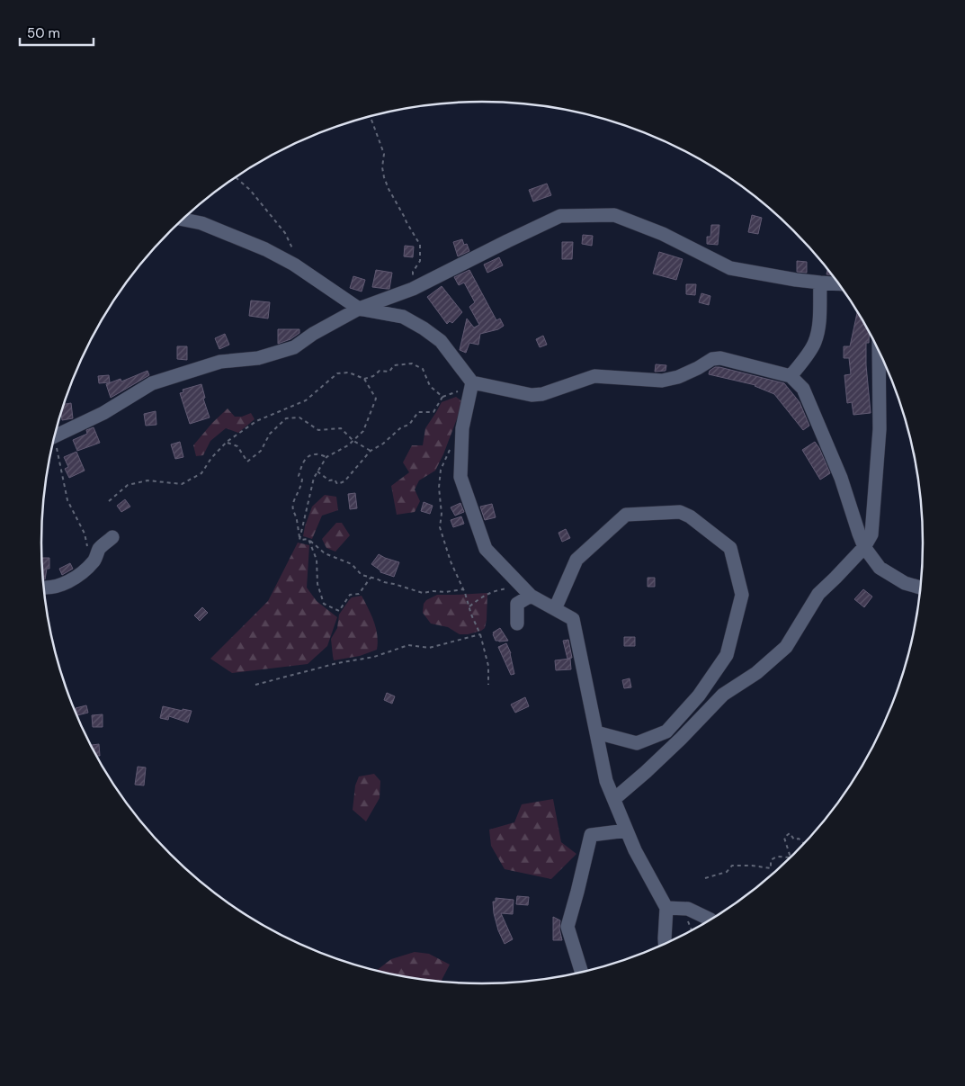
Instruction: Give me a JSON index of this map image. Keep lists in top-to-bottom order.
{
  "scale_bar": "50 m"
}
